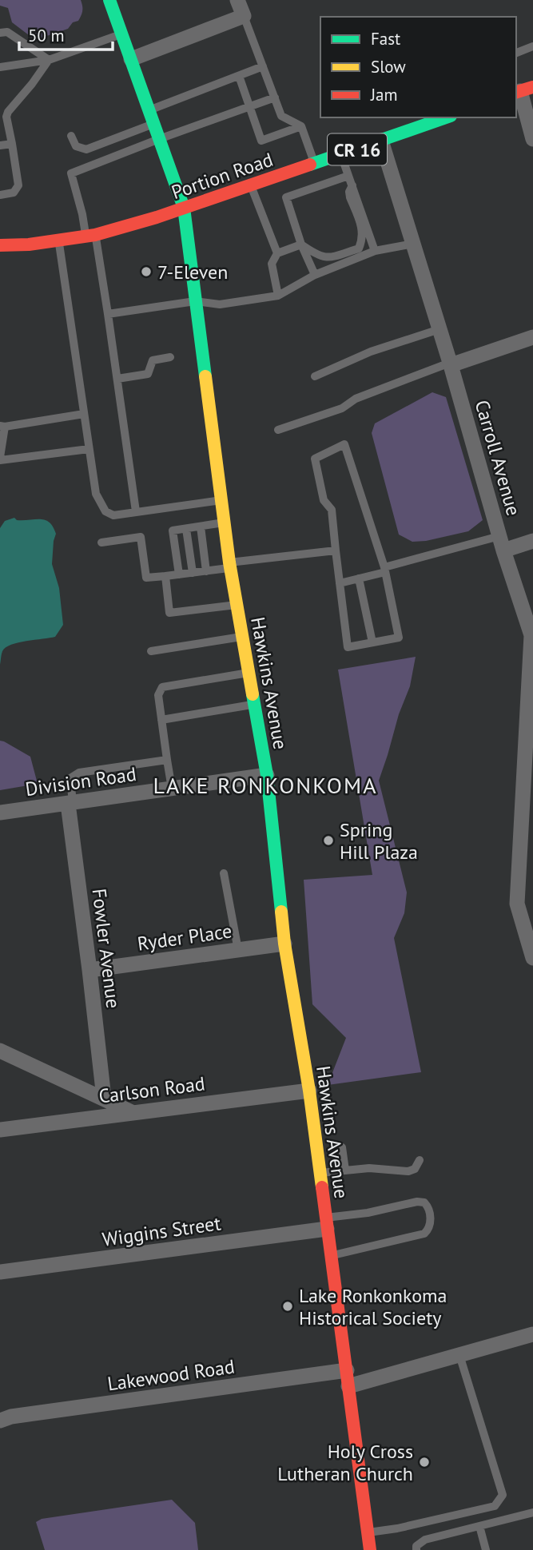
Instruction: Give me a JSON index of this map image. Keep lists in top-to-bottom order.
{
  "streets": {
    "street": [
      "CR 16",
      "Portion Road",
      "Carroll Avenue",
      "Hawkins Avenue",
      "Division Road",
      "Ryder Place",
      "Fowler Avenue",
      "Carlson Road",
      "Wiggins Street",
      "Lakewood Road"
    ]
  },
  "crossings": [
    ["Portion Road", "Carroll Avenue"],
    ["Portion Road", "Hawkins Avenue"],
    ["Hawkins Avenue", "Division Road"],
    ["Hawkins Avenue", "Ryder Place"],
    ["Hawkins Avenue", "Carlson Road"],
    ["Hawkins Avenue", "Wiggins Street"],
    ["Hawkins Avenue", "Lakewood Road"],
    ["Division Road", "Fowler Avenue"],
    ["Ryder Place", "Fowler Avenue"]
  ],
  "districts": ["LAKE RONKONKOMA"],
  "places": [
    "7-Eleven",
    "Spring Hill Plaza",
    "Lake Ronkonkoma Historical Society",
    "Holy Cross Lutheran Church"
  ],
  "legend": ["Fast", "Slow", "Jam"],
  "scale_bar": "50 m"
}
